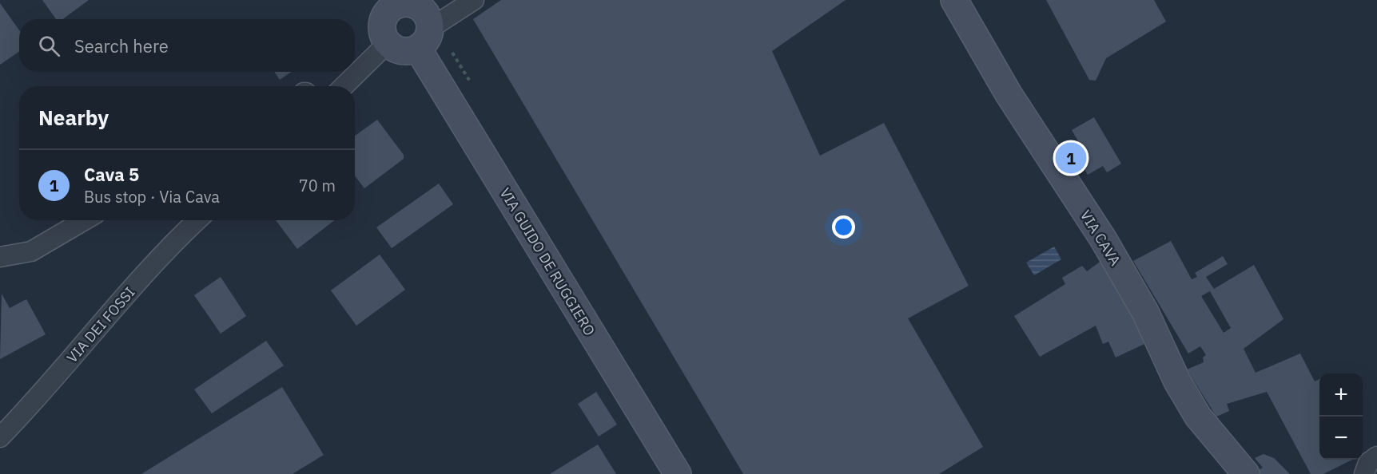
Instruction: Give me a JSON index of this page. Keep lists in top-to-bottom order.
{
  "streets": {
    "street": ["VIA CAVA", "VIA GUIDO DE RUGGIERO", "VIA DEI FOSSI"]
  },
  "page": {
    "search": "Search here",
    "heading": "Nearby",
    "pins": "1",
    "list": [
      {
        "mark": "1",
        "name": "Cava 5",
        "note": "Bus stop · Via Cava",
        "value": "70 m"
      }
    ],
    "map_buttons": ["+", "−"]
  }
}
